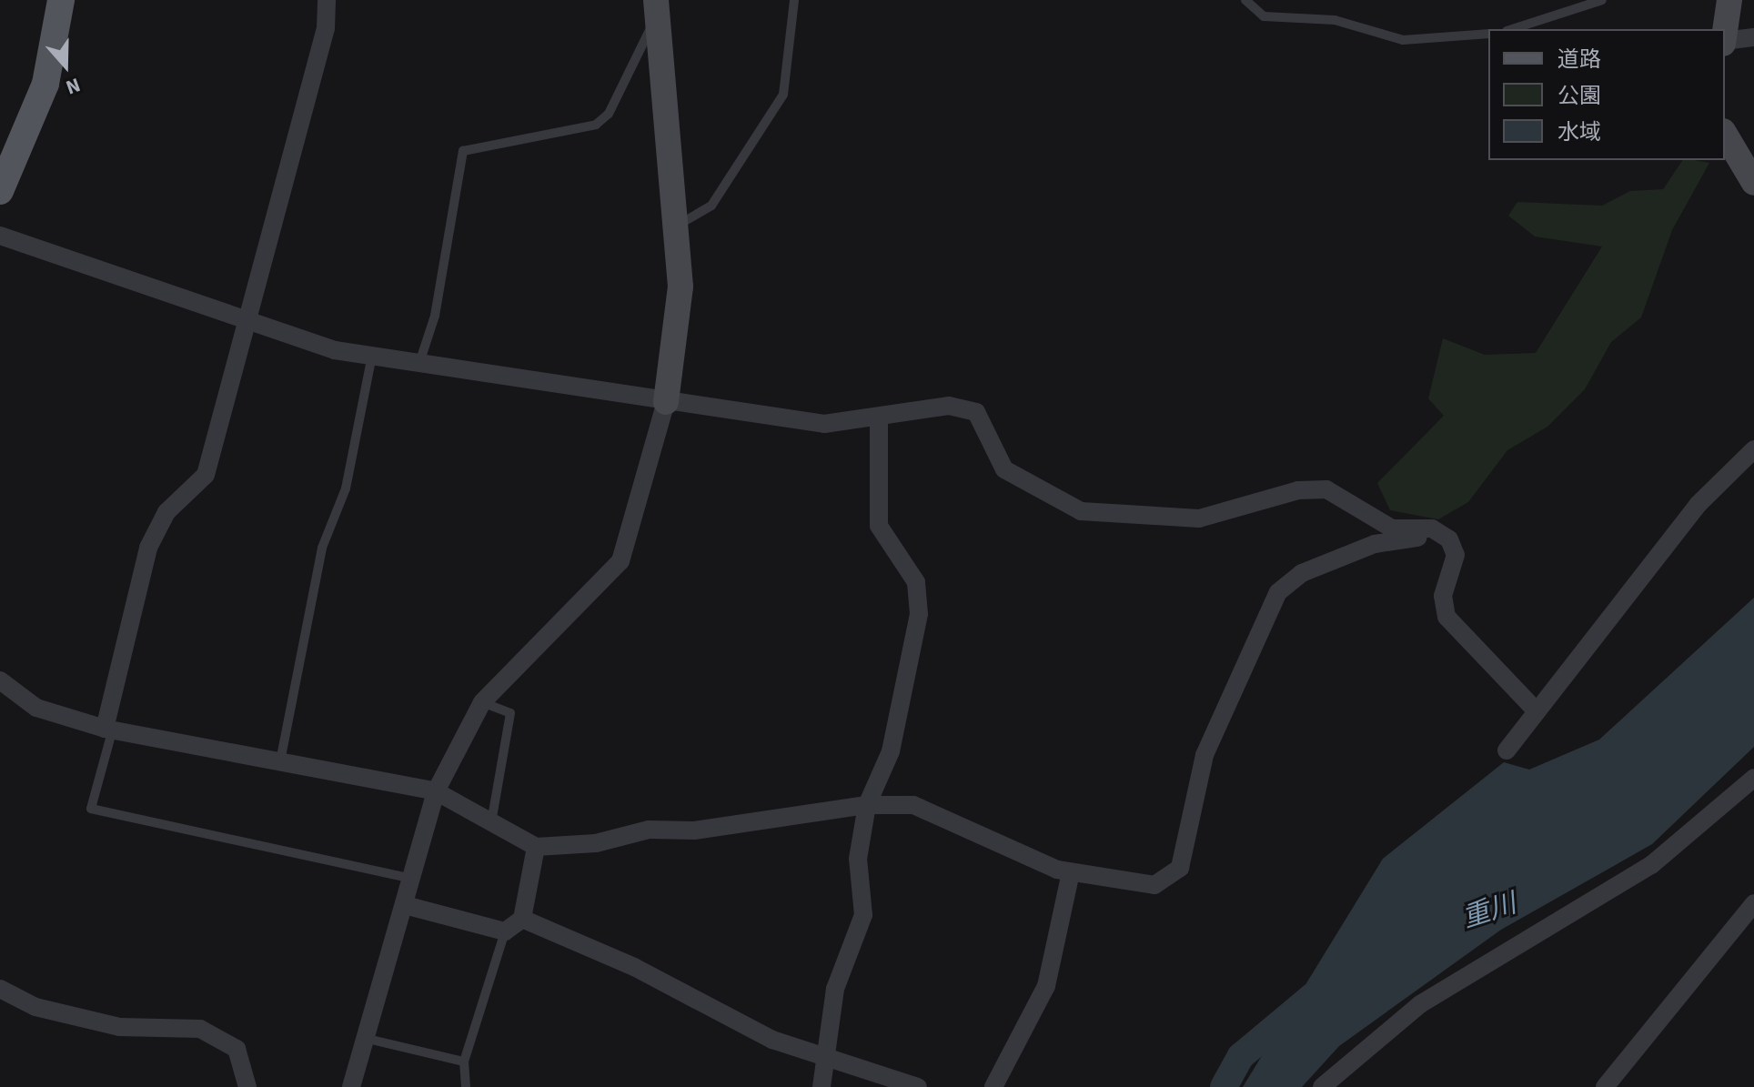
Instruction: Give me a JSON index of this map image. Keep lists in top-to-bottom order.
{
  "water": ["重川"],
  "legend": ["道路", "公園", "水域"],
  "north": "bottom"
}
